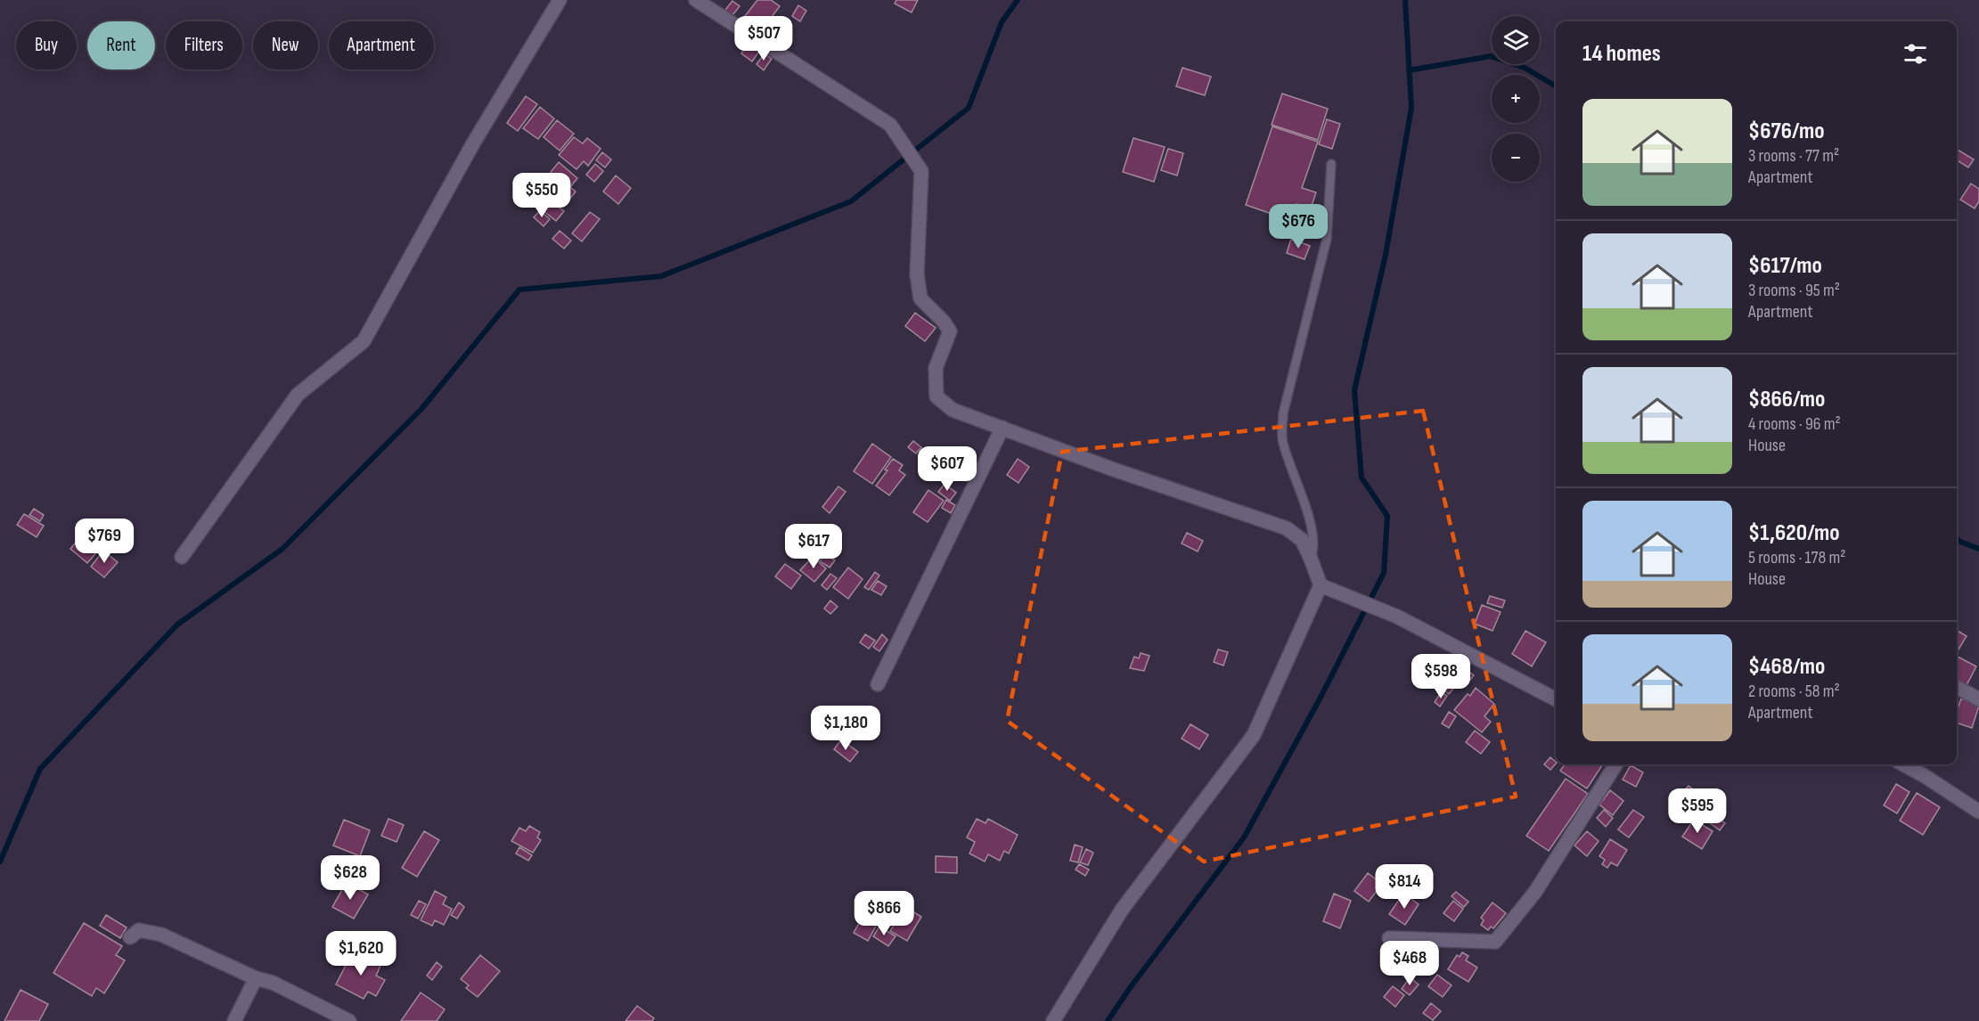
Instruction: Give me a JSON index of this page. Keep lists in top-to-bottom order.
{
  "page": {
    "map_buttons": ["+", "−"],
    "price": [
      "$507",
      "$550",
      "$676",
      "$607",
      "$769",
      "$617",
      "$598",
      "$1,180",
      "$595",
      "$628",
      "$814",
      "$866",
      "$1,620",
      "$468"
    ],
    "chip": [
      "Buy",
      "Rent",
      "Filters",
      "New",
      "Apartment"
    ],
    "heading": "14 homes",
    "list": [
      {
        "name": "$676/mo",
        "note": "3 rooms · 77 m² · Apartment"
      },
      {
        "name": "$617/mo",
        "note": "3 rooms · 95 m² · Apartment"
      },
      {
        "name": "$866/mo",
        "note": "4 rooms · 96 m² · House"
      },
      {
        "name": "$1,620/mo",
        "note": "5 rooms · 178 m² · House"
      },
      {
        "name": "$468/mo",
        "note": "2 rooms · 58 m² · Apartment"
      }
    ]
  }
}
